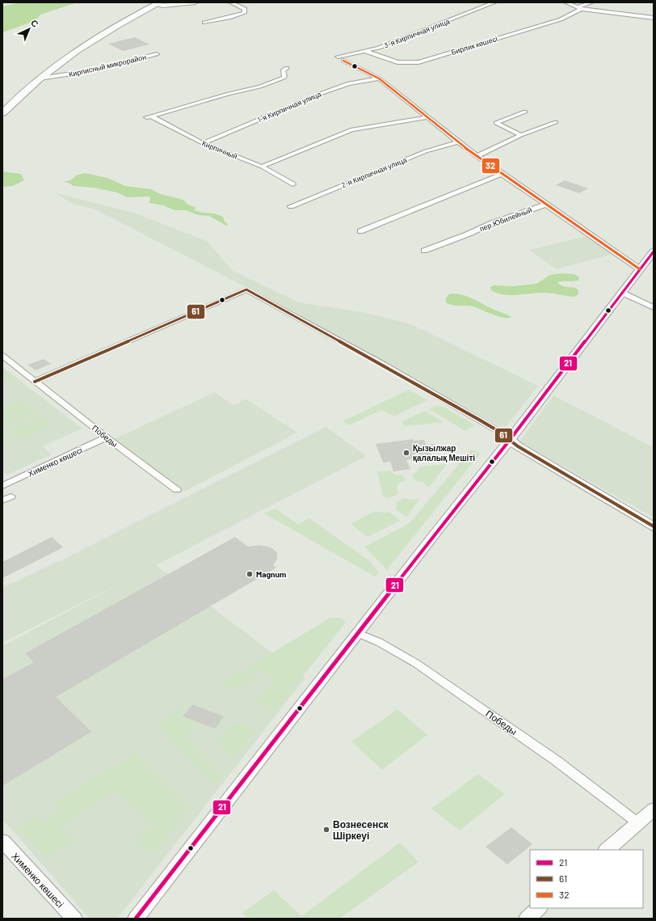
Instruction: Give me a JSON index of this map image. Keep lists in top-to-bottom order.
{
  "streets": {
    "main road": ["Хименко көшесі"],
    "street": [
      "3-я Кирпичная улица",
      "Бирлик көшесі",
      "Кирписный микрорайон",
      "1-я Кирпичная улица",
      "Кирпичный",
      "2-я Кирпичная улица",
      "пер.Юбилейный",
      "Победы"
    ]
  },
  "crossings": [
    ["3-я Кирпичная улица", "Бирлик көшесі"],
    ["1-я Кирпичная улица", "Кирпичный"],
    ["Победы", "Хименко көшесі"]
  ],
  "places": ["Қызылжар қалалық Мешіті", "Magnum", "Вознесенск Шіркеуі"],
  "lines": ["transit line 32", "transit line 21", "transit line 61"],
  "legend": ["21", "61", "32"],
  "north": "top right"
}
